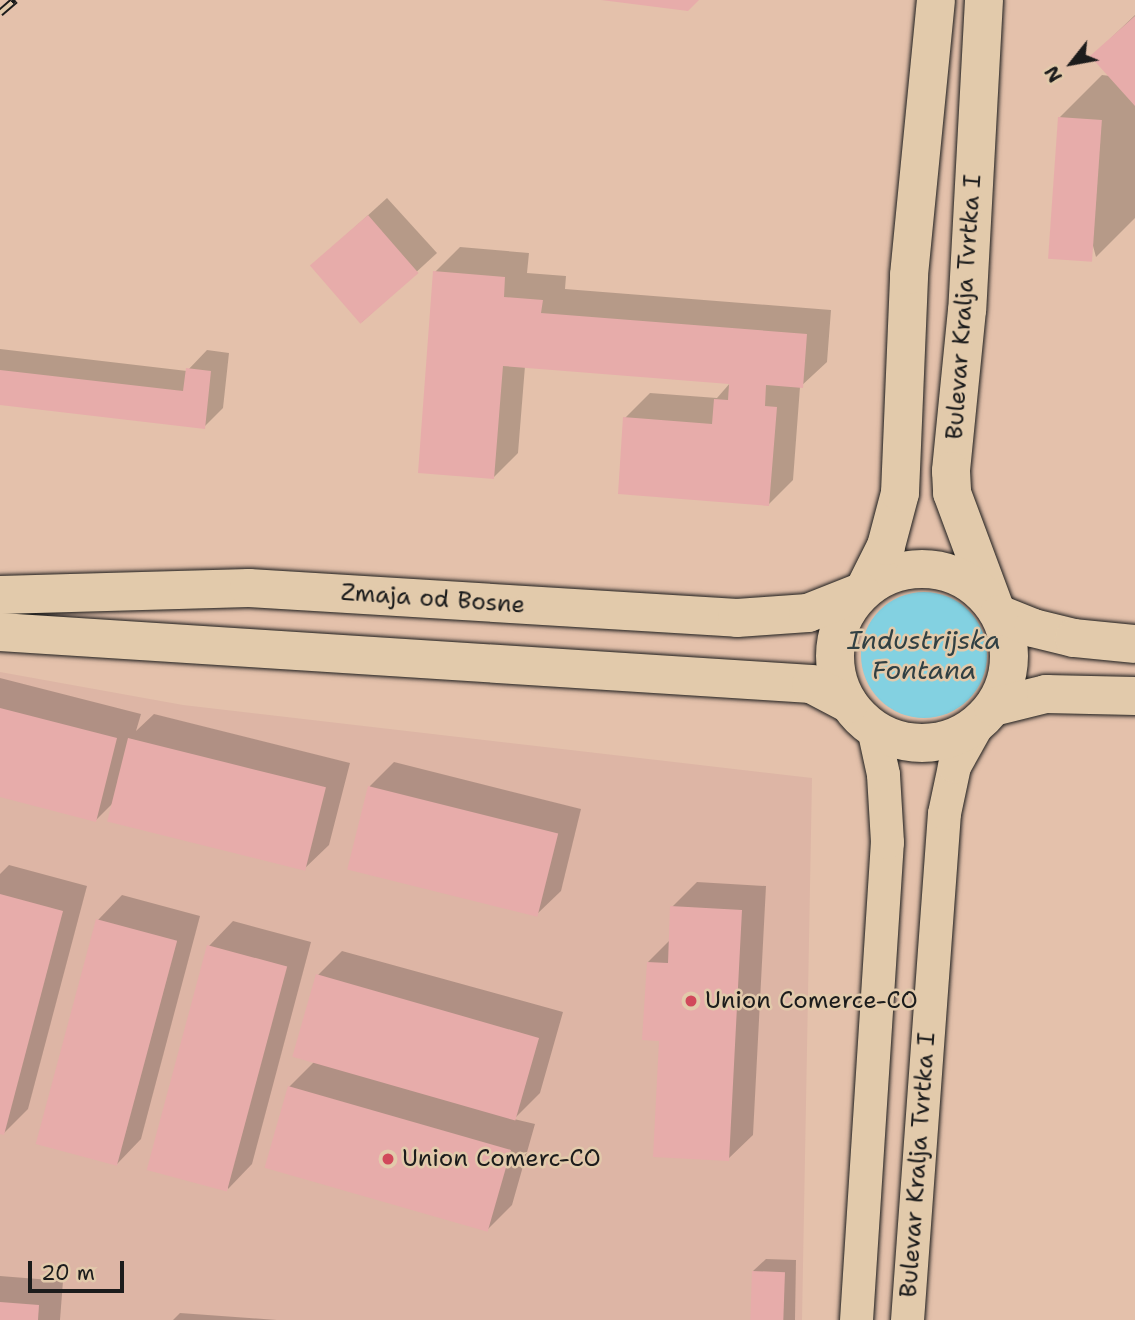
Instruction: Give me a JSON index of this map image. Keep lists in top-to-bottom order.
{
  "streets": {
    "main road": ["Bulevar Kralja Tvrtka I", "Zmaja od Bosne"]
  },
  "crossings": [
    ["Bulevar Kralja Tvrtka I", "Zmaja od Bosne"]
  ],
  "water": ["Industrijska Fontana"],
  "places": ["Union Comerce-CO", "Union Comerc-CO"],
  "scale_bar": "20 m",
  "north": "bottom left"
}
